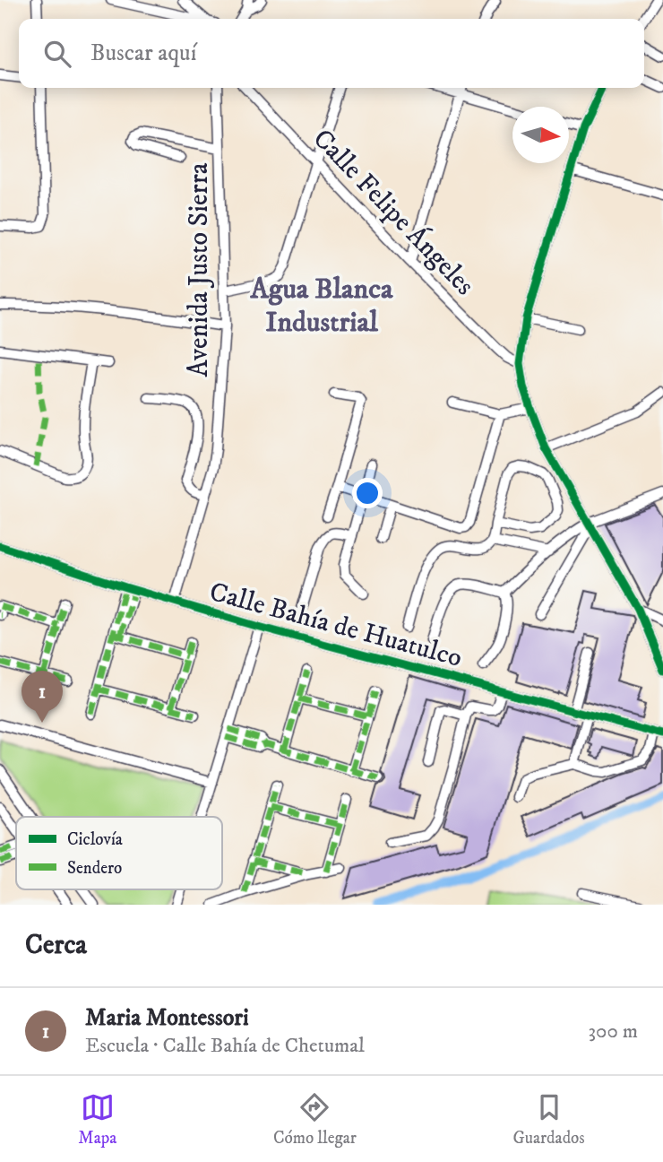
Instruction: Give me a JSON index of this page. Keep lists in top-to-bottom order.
{
  "streets": {
    "street": ["Calle Felipe Ángeles", "Avenida Justo Sierra", "Calle Bahía de Huatulco"]
  },
  "crossings": [
    ["Avenida Justo Sierra", "Calle Bahía de Huatulco"]
  ],
  "districts": ["Agua Blanca Industrial"],
  "legend": ["Ciclovía", "Sendero"],
  "north": "right",
  "page": {
    "search": "Buscar aquí",
    "pins": "1",
    "heading": "Cerca",
    "list": [
      {
        "mark": "1",
        "name": "Maria Montessori",
        "note": "Escuela · Calle Bahía de Chetumal",
        "value": "300 m"
      }
    ],
    "nav": ["Mapa", "Cómo llegar", "Guardados"]
  }
}
